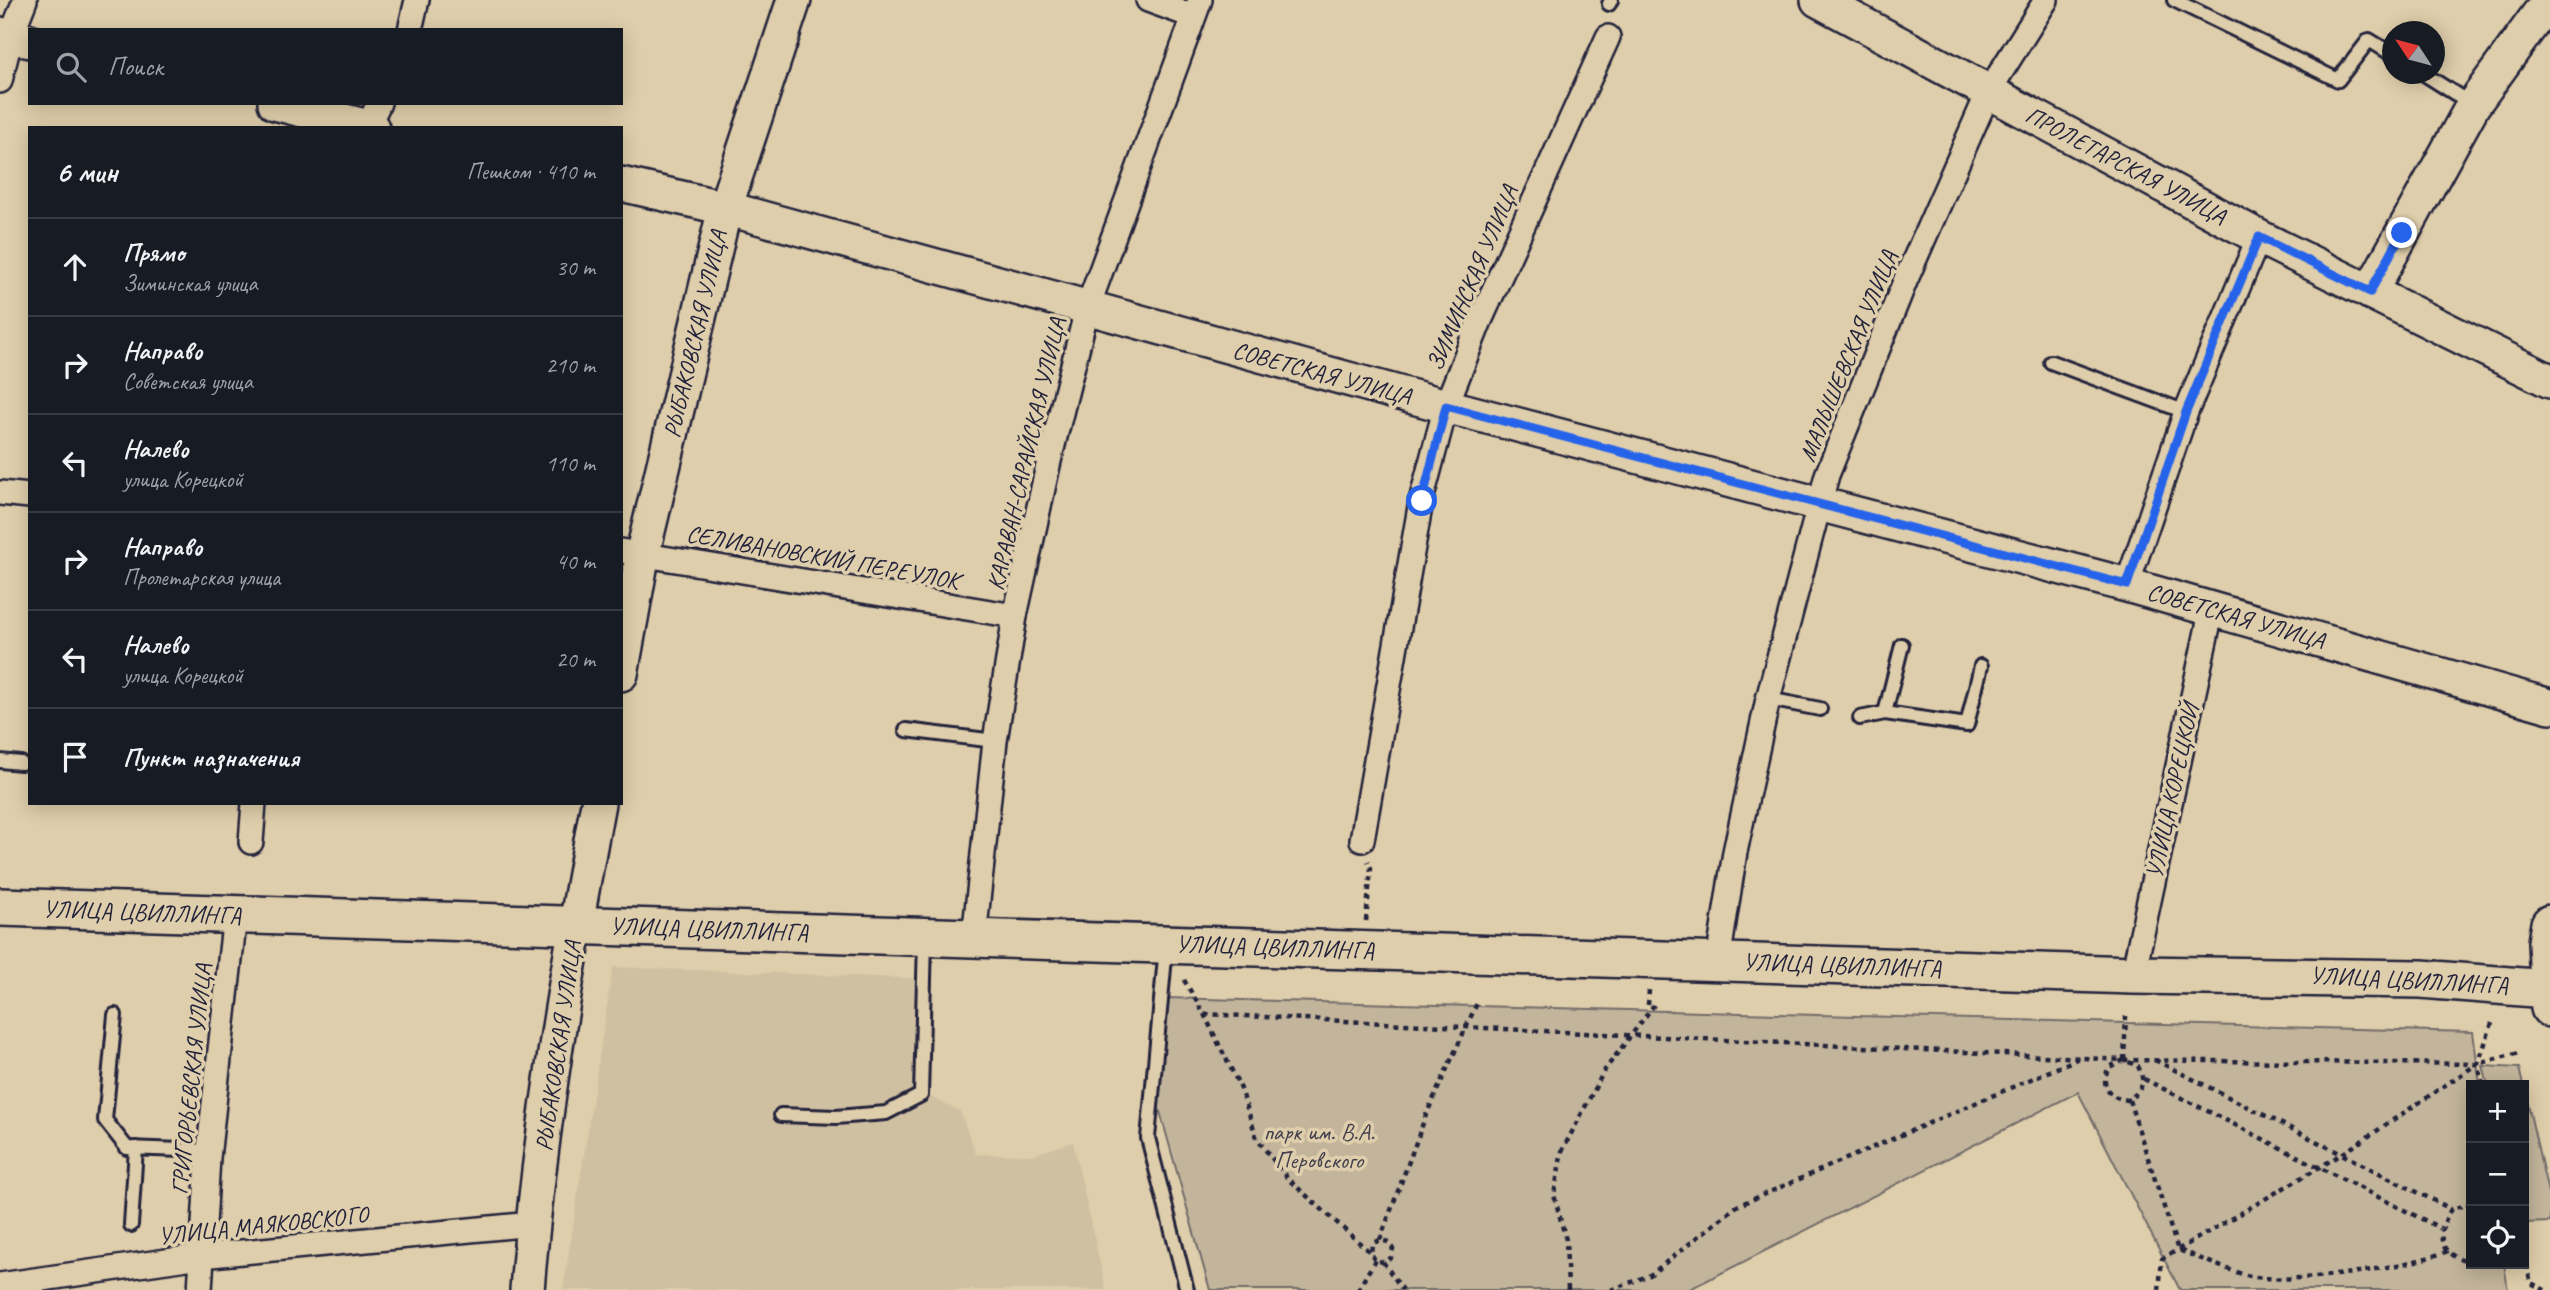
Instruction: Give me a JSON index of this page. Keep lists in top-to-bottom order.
{
  "streets": {
    "main road": ["УЛИЦА ЦВИЛЛИНГА"],
    "street": [
      "ПРОЛЕТАРСКАЯ УЛИЦА",
      "ЗИМИНСКАЯ УЛИЦА",
      "РЫБАКОВСКАЯ УЛИЦА",
      "МАЛЫШЕВСКАЯ УЛИЦА",
      "СОВЕТСКАЯ УЛИЦА",
      "КАРАВАН-САРАЙСКАЯ УЛИЦА",
      "СЕЛИВАНОВСКИЙ ПЕРЕУЛОК",
      "УЛИЦА КОРЕЦКОЙ",
      "ГРИГОРЬЕВСКАЯ УЛИЦА",
      "УЛИЦА МАЯКОВСКОГО"
    ]
  },
  "crossings": [
    ["ПРОЛЕТАРСКАЯ УЛИЦА", "МАЛЫШЕВСКАЯ УЛИЦА"],
    ["ЗИМИНСКАЯ УЛИЦА", "СОВЕТСКАЯ УЛИЦА"],
    ["РЫБАКОВСКАЯ УЛИЦА", "СОВЕТСКАЯ УЛИЦА"],
    ["РЫБАКОВСКАЯ УЛИЦА", "СЕЛИВАНОВСКИЙ ПЕРЕУЛОК"],
    ["РЫБАКОВСКАЯ УЛИЦА", "УЛИЦА ЦВИЛЛИНГА"],
    ["РЫБАКОВСКАЯ УЛИЦА", "УЛИЦА МАЯКОВСКОГО"],
    ["МАЛЫШЕВСКАЯ УЛИЦА", "СОВЕТСКАЯ УЛИЦА"],
    ["МАЛЫШЕВСКАЯ УЛИЦА", "УЛИЦА ЦВИЛЛИНГА"],
    ["СОВЕТСКАЯ УЛИЦА", "КАРАВАН-САРАЙСКАЯ УЛИЦА"],
    ["СОВЕТСКАЯ УЛИЦА", "УЛИЦА КОРЕЦКОЙ"],
    ["КАРАВАН-САРАЙСКАЯ УЛИЦА", "СЕЛИВАНОВСКИЙ ПЕРЕУЛОК"],
    ["КАРАВАН-САРАЙСКАЯ УЛИЦА", "УЛИЦА ЦВИЛЛИНГА"],
    ["УЛИЦА КОРЕЦКОЙ", "УЛИЦА ЦВИЛЛИНГА"],
    ["УЛИЦА ЦВИЛЛИНГА", "ГРИГОРЬЕВСКАЯ УЛИЦА"],
    ["ГРИГОРЬЕВСКАЯ УЛИЦА", "УЛИЦА МАЯКОВСКОГО"]
  ],
  "parks": ["парк им. В.А. Перовского"],
  "north": "top left",
  "page": {
    "search": "Поиск",
    "heading": ["6 мин", "Пешком · 410 m"],
    "list": [
      ["Прямо", "Зиминская улица", "30 m"],
      ["Направо", "Советская улица", "210 m"],
      ["Налево", "улица Корецкой", "110 m"],
      ["Направо", "Пролетарская улица", "40 m"],
      ["Налево", "улица Корецкой", "20 m"],
      "Пункт назначения"
    ],
    "map_buttons": ["+", "−"]
  }
}
